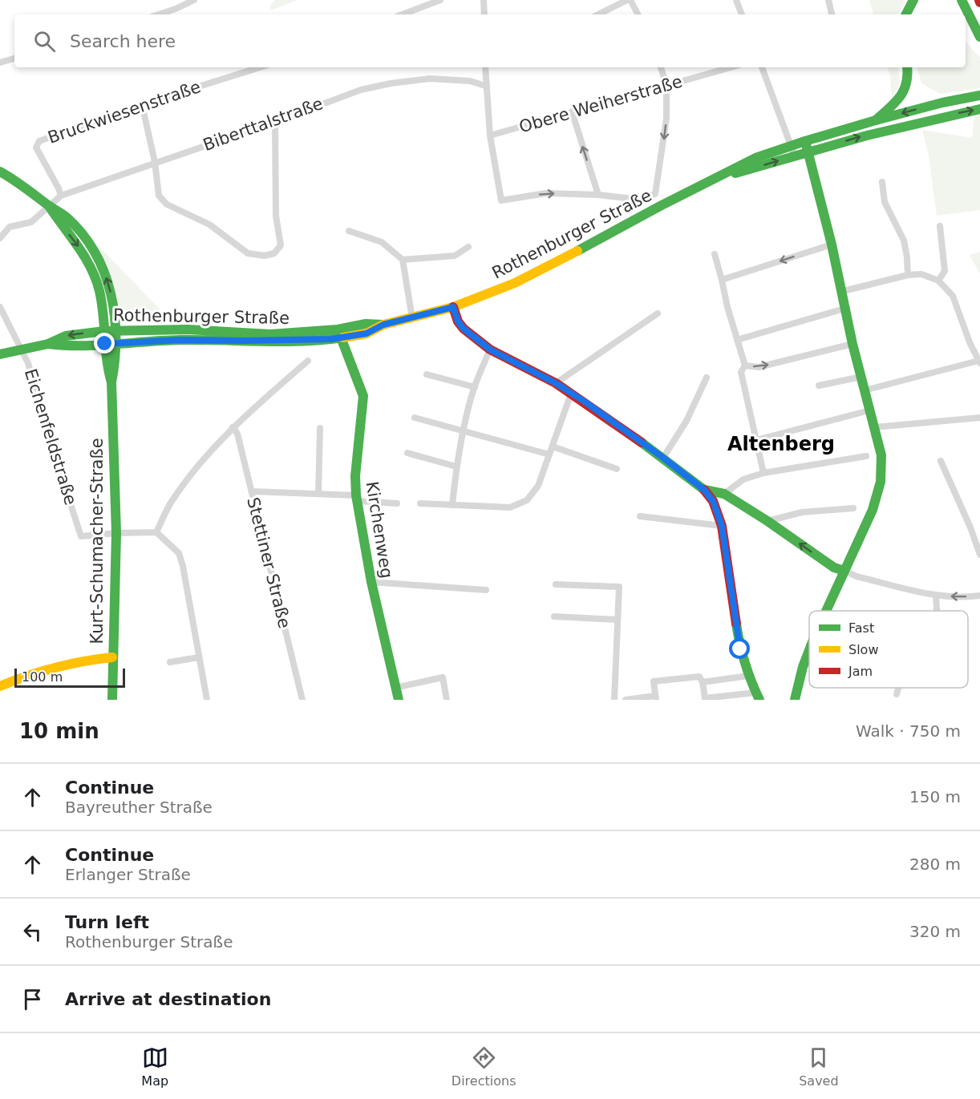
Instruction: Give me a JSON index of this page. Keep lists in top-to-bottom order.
{
  "streets": {
    "street": [
      "Obere Weiherstraße",
      "Bruckwiesenstraße",
      "Biberttalstraße",
      "Rothenburger Straße",
      "Eichenfeldstraße",
      "Kirchenweg",
      "Kurt-Schumacher-Straße",
      "Stettiner Straße"
    ]
  },
  "crossings": [
    ["Bruckwiesenstraße", "Biberttalstraße"],
    ["Biberttalstraße", "Kurt-Schumacher-Straße"],
    ["Rothenburger Straße", "Eichenfeldstraße"],
    ["Rothenburger Straße", "Kirchenweg"],
    ["Rothenburger Straße", "Kurt-Schumacher-Straße"],
    ["Eichenfeldstraße", "Kurt-Schumacher-Straße"]
  ],
  "districts": ["Altenberg"],
  "legend": ["Fast", "Slow", "Jam"],
  "scale_bar": "100 m",
  "page": {
    "search": "Search here",
    "scale": "100 m",
    "heading": ["10 min", "Walk · 750 m"],
    "list": [
      ["Continue", "Bayreuther Straße", "150 m"],
      ["Continue", "Erlanger Straße", "280 m"],
      ["Turn left", "Rothenburger Straße", "320 m"],
      "Arrive at destination"
    ],
    "nav": ["Map", "Directions", "Saved"]
  }
}
